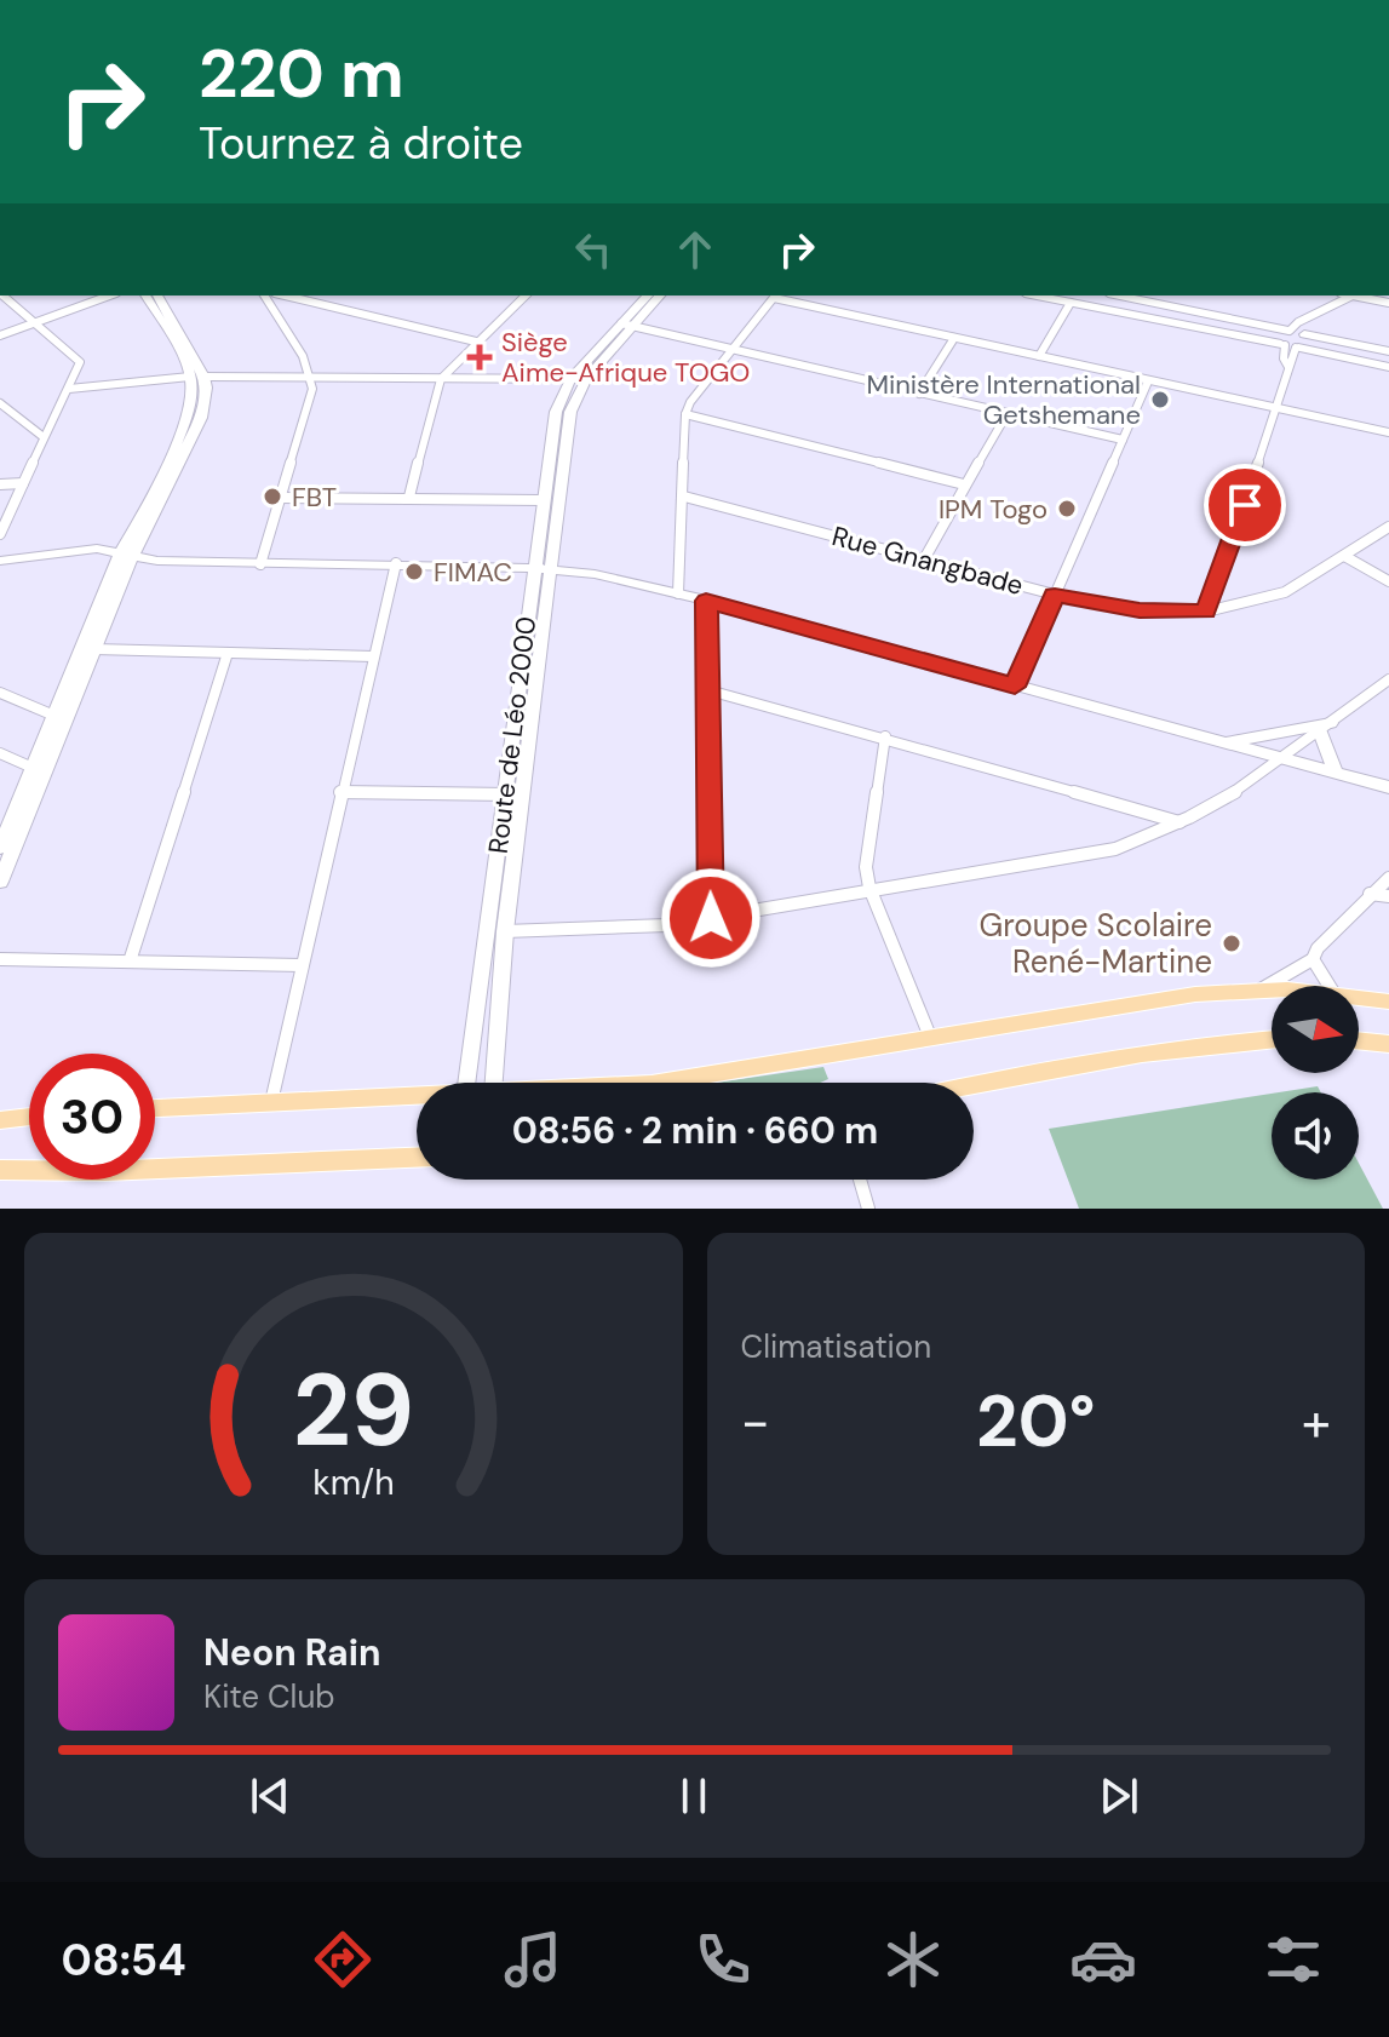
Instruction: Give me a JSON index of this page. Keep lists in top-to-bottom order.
{
  "streets": {
    "street": ["Rue Gnangbade", "Route de Léo 2000"]
  },
  "places": {
    "health": ["Siège Aime-Afrique TOGO"],
    "other": [
      "Ministère International Getshemane",
      "FBT",
      "IPM Togo",
      "FIMAC",
      "Groupe Scolaire René-Martine"
    ]
  },
  "north": "right",
  "page": {
    "turn": ["220 m", "Tournez à droite"],
    "limit": "30",
    "trip": "08:56 · 2 min · 660 m",
    "tile": "Climatisation",
    "heat": ["−", "20°", "+"],
    "song": ["Neon Rain", "Kite Club"],
    "tabs": "08:54",
    "gauge": ["29", "km/h"]
  }
}
